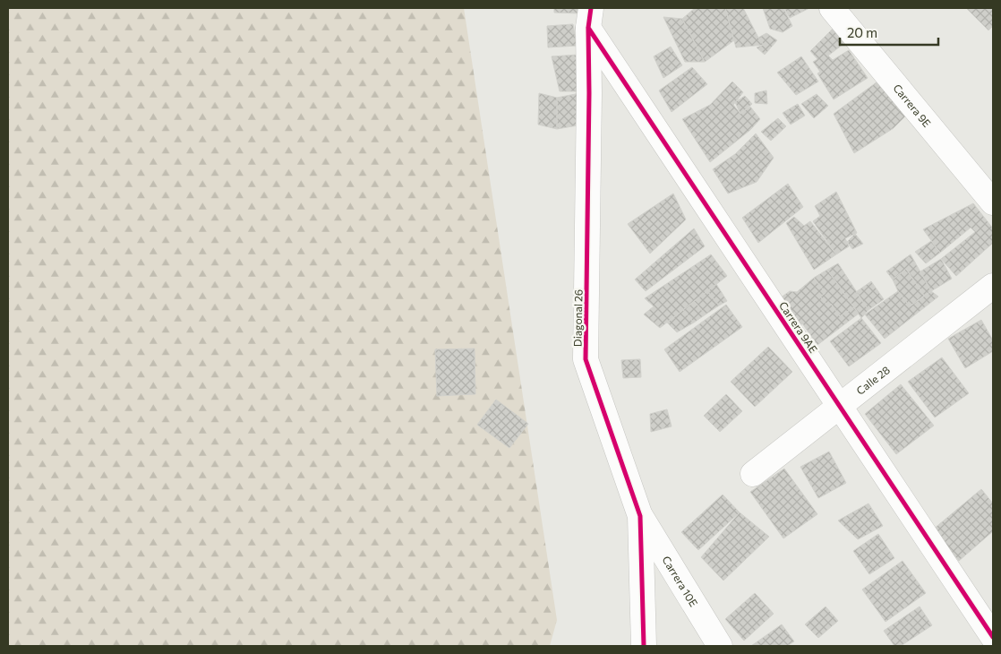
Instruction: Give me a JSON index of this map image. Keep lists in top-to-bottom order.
{
  "streets": {
    "street": [
      "Carrera 9E",
      "Diagonal 26",
      "Carrera 9AE",
      "Calle 28",
      "Carrera 10E"
    ]
  },
  "crossings": [
    ["Diagonal 26", "Carrera 9AE"],
    ["Diagonal 26", "Carrera 10E"],
    ["Carrera 9AE", "Calle 28"]
  ],
  "scale_bar": "20 m"
}
